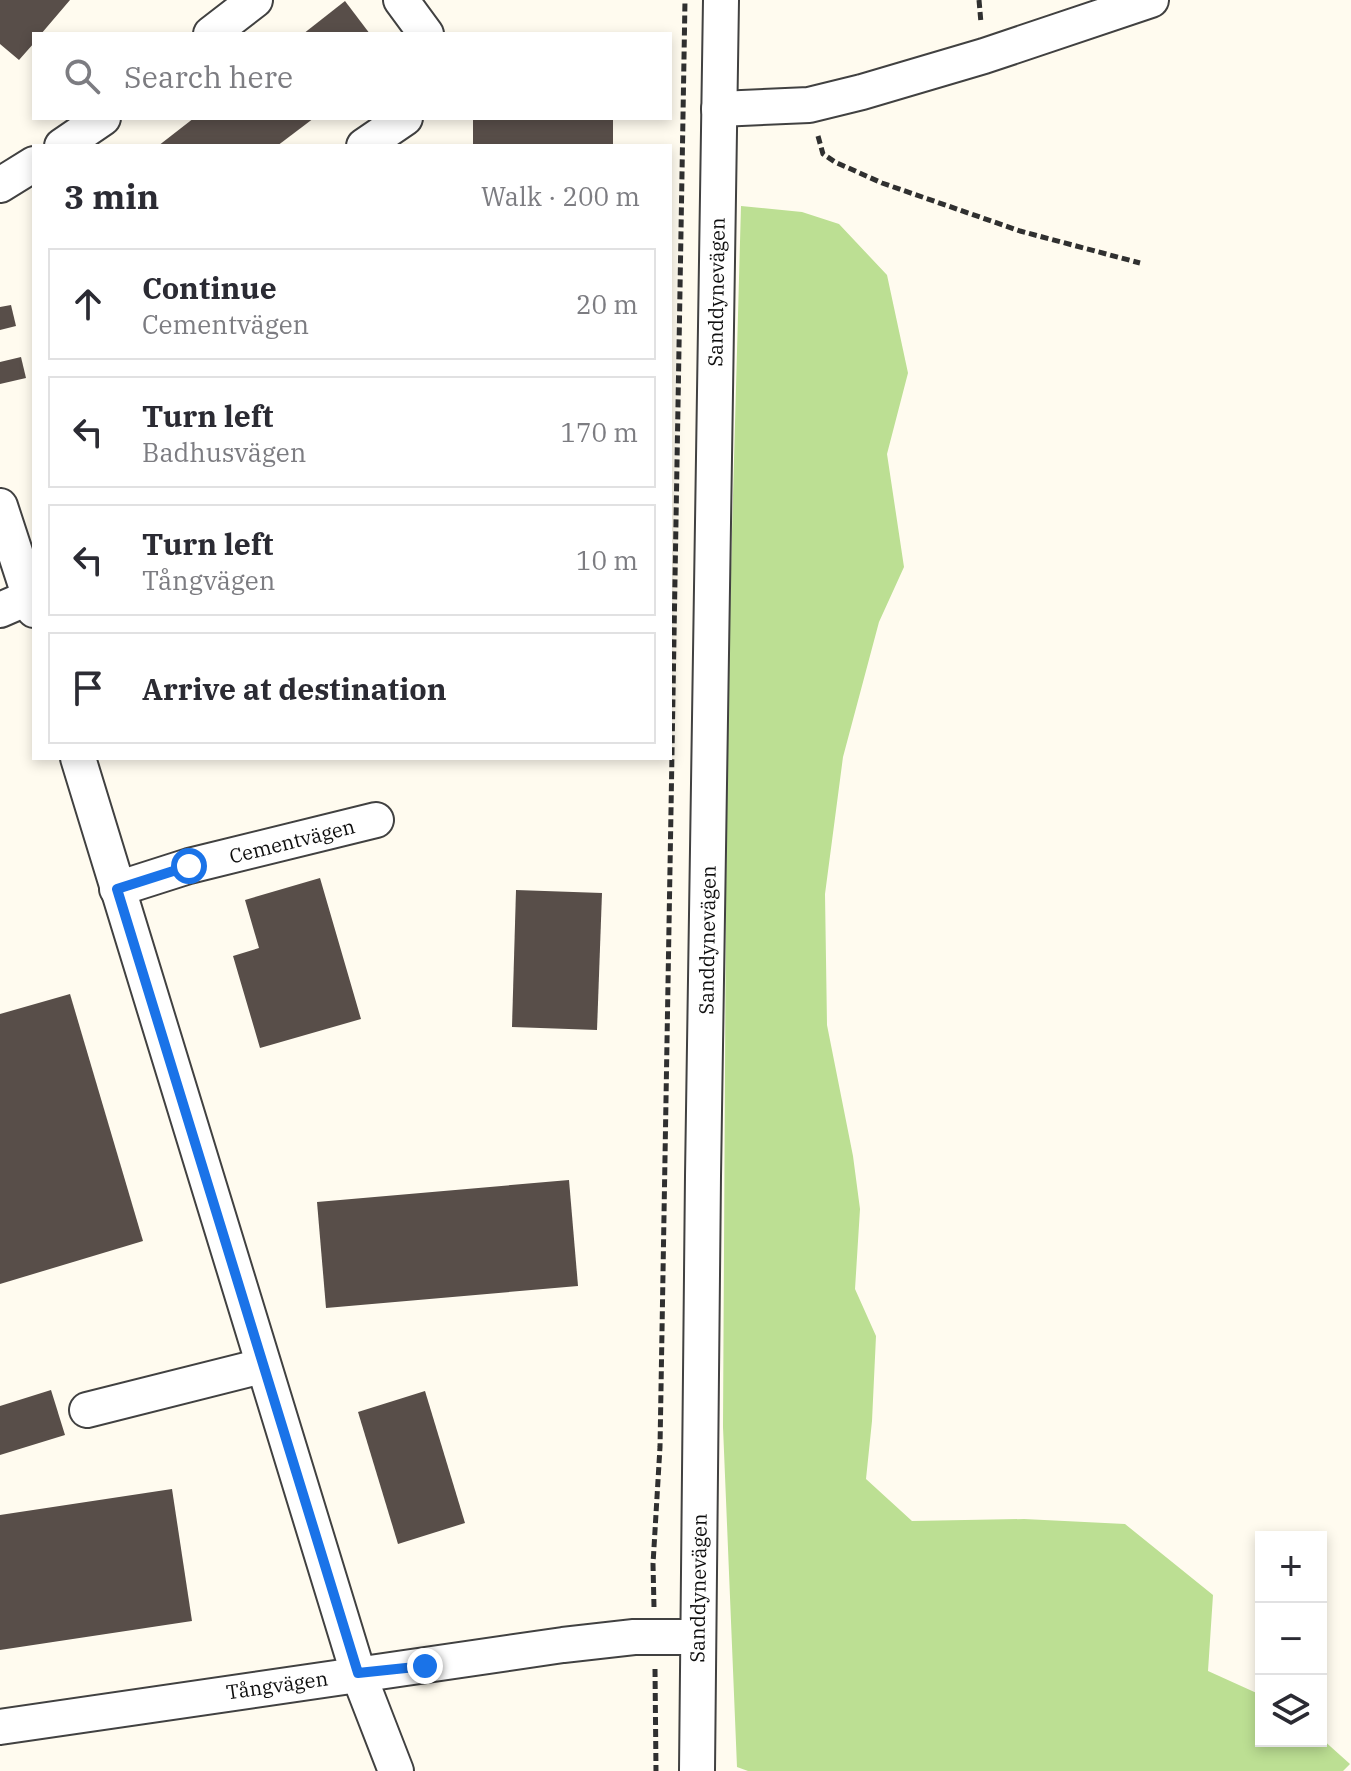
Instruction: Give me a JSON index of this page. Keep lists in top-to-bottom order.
{
  "streets": {
    "street": ["Sanddynevägen", "Cementvägen", "Tångvägen"]
  },
  "crossings": [
    ["Sanddynevägen", "Tångvägen"]
  ],
  "page": {
    "search": "Search here",
    "heading": ["3 min", "Walk · 200 m"],
    "list": [
      ["Continue", "Cementvägen", "20 m"],
      ["Turn left", "Badhusvägen", "170 m"],
      ["Turn left", "Tångvägen", "10 m"],
      "Arrive at destination"
    ],
    "map_buttons": ["+", "−"]
  }
}
